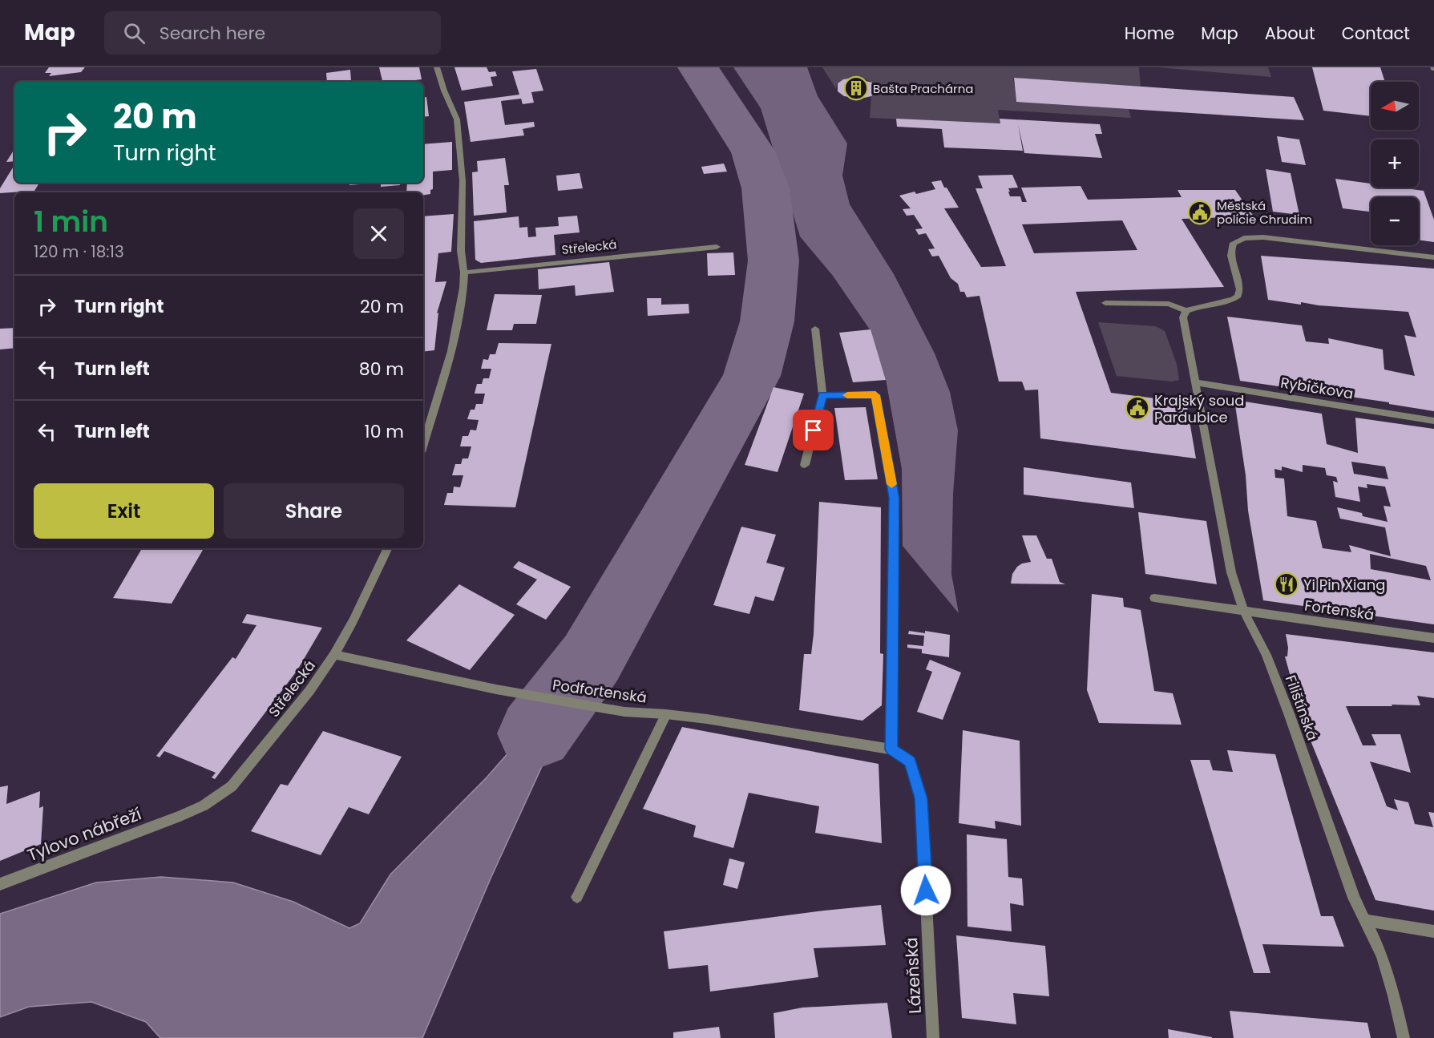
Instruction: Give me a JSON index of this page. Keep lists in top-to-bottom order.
{
  "streets": {
    "street": [
      "Střelecká",
      "Rybičkova",
      "Fortenská",
      "Podfortenská",
      "Filištínská",
      "Tylovo nábřeží",
      "Lázeňská"
    ]
  },
  "crossings": [
    ["Střelecká", "Podfortenská"],
    ["Střelecká", "Tylovo nábřeží"],
    ["Rybičkova", "Filištínská"],
    ["Fortenská", "Filištínská"],
    ["Podfortenská", "Lázeňská"]
  ],
  "places": {
    "building": ["Bašta Prachárna"],
    "public building": ["Městská policie Chrudim", "Krajský soud Pardubice"],
    "restaurant": ["Yi Pin Xiang"]
  },
  "north": "left",
  "page": {
    "header": "Map",
    "search": "Search here",
    "nav": [
      "Home",
      "Map",
      "About",
      "Contact"
    ],
    "map_buttons": ["+", "−"],
    "turn": ["20 m", "Turn right"],
    "heading": ["1 min", "120 m · 18:13"],
    "list": [
      {
        "name": "Turn right",
        "value": "20 m"
      },
      {
        "name": "Turn left",
        "value": "80 m"
      },
      {
        "name": "Turn left",
        "value": "10 m"
      }
    ],
    "buttons": ["Exit", "Share"]
  }
}
